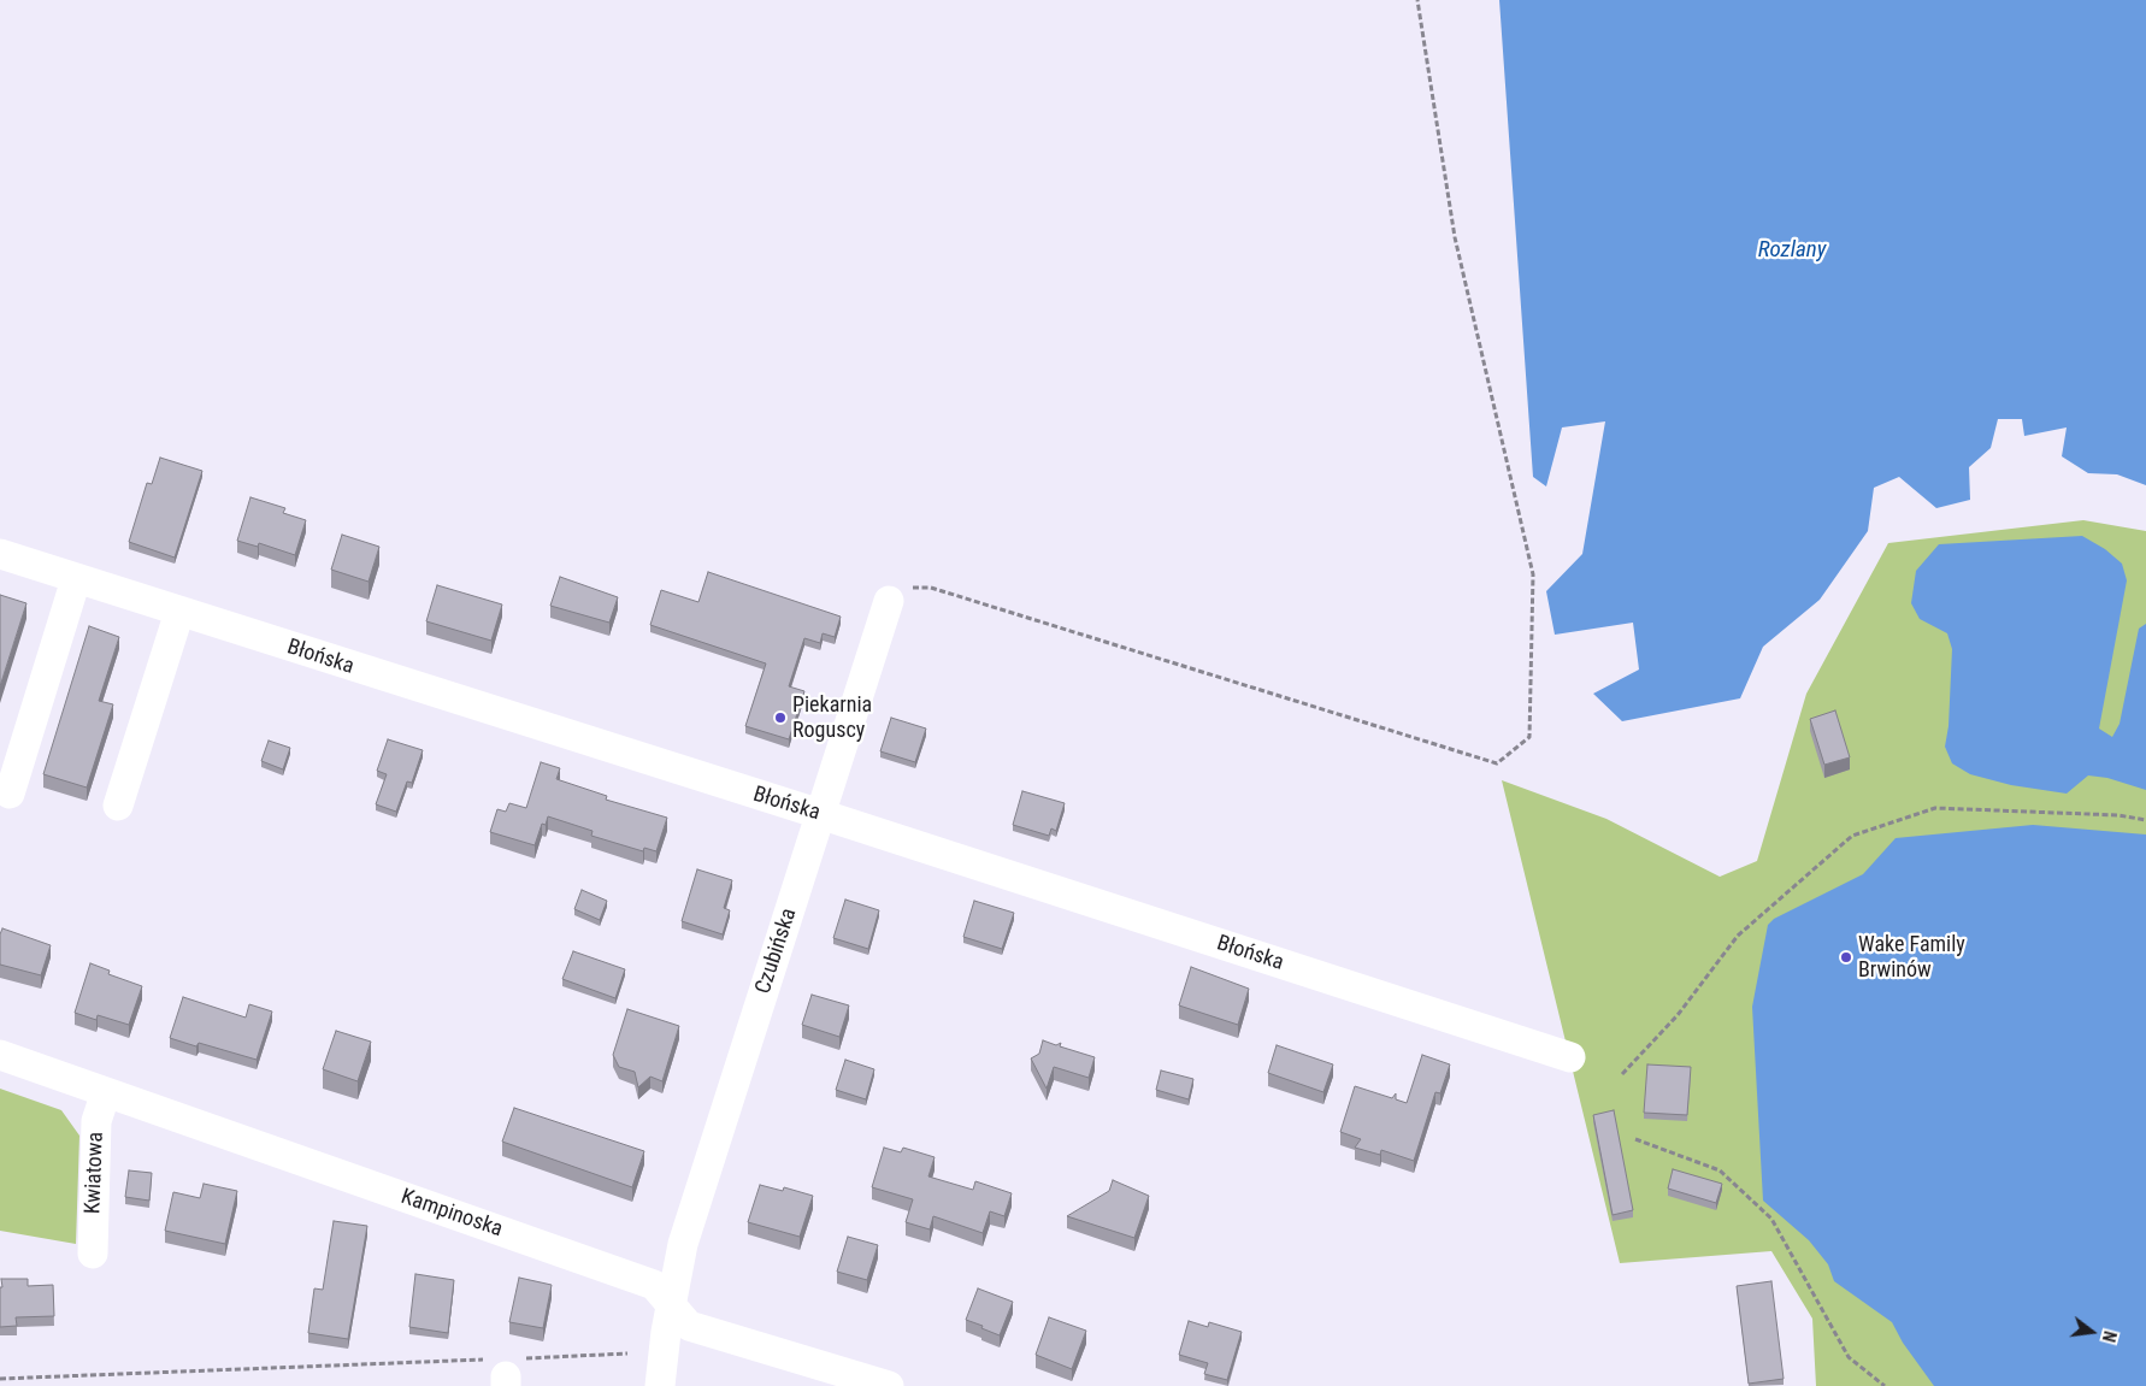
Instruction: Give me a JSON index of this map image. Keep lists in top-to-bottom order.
{
  "streets": {
    "street": [
      "Błońska",
      "Czubińska",
      "Kwiatowa",
      "Kampinoska"
    ]
  },
  "crossings": [
    ["Błońska", "Czubińska"],
    ["Czubińska", "Kampinoska"],
    ["Kwiatowa", "Kampinoska"]
  ],
  "water": ["Rozlany"],
  "places": ["Piekarnia Roguscy", "Wake Family Brwinów"],
  "north": "right"
}
